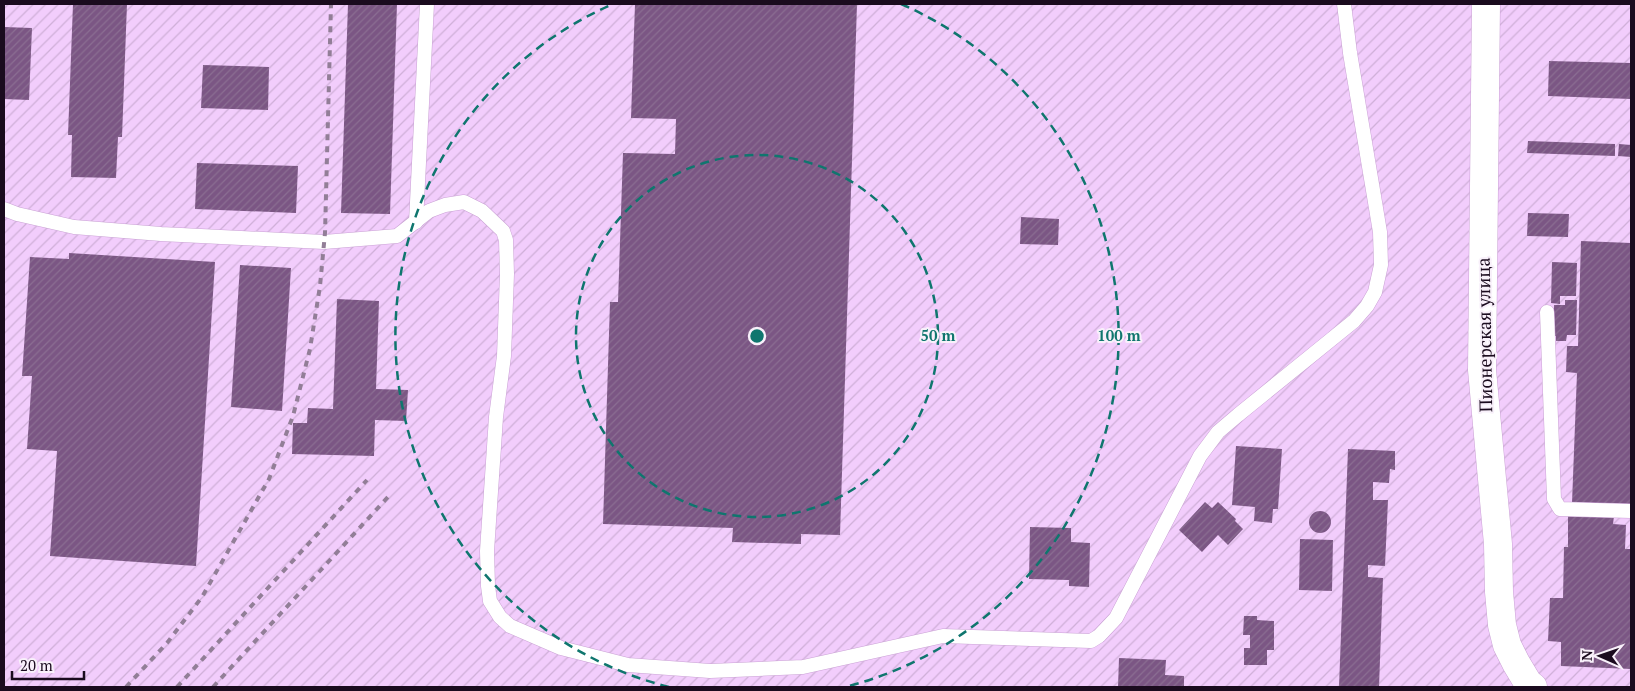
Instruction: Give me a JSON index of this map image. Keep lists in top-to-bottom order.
{
  "streets": {
    "street": ["Пионерская улица"]
  },
  "scale_bar": "20 m",
  "north": "left",
  "rings": ["50 m", "100 m"]
}
